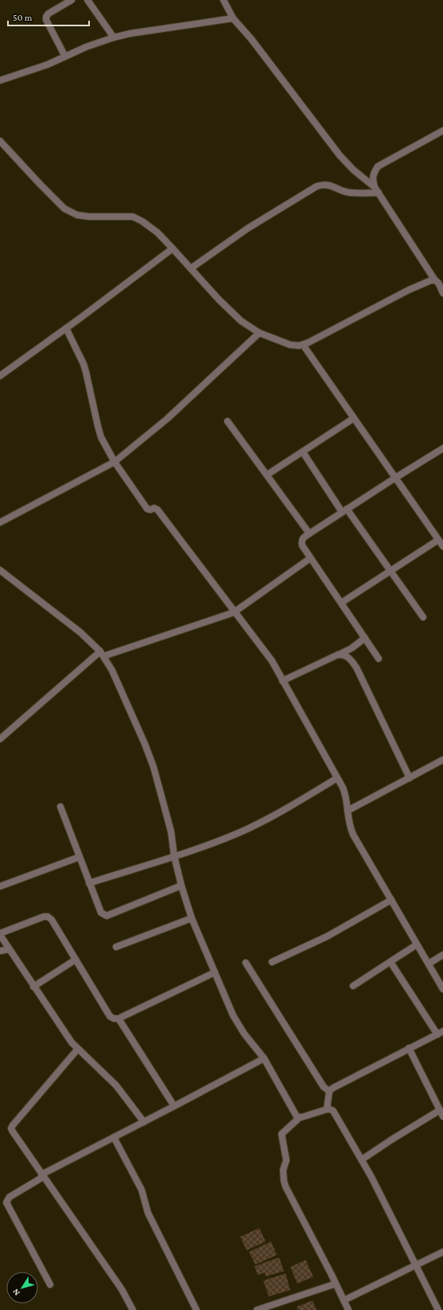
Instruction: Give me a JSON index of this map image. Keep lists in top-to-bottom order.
{
  "scale_bar": "50 m",
  "north": "bottom left"
}
